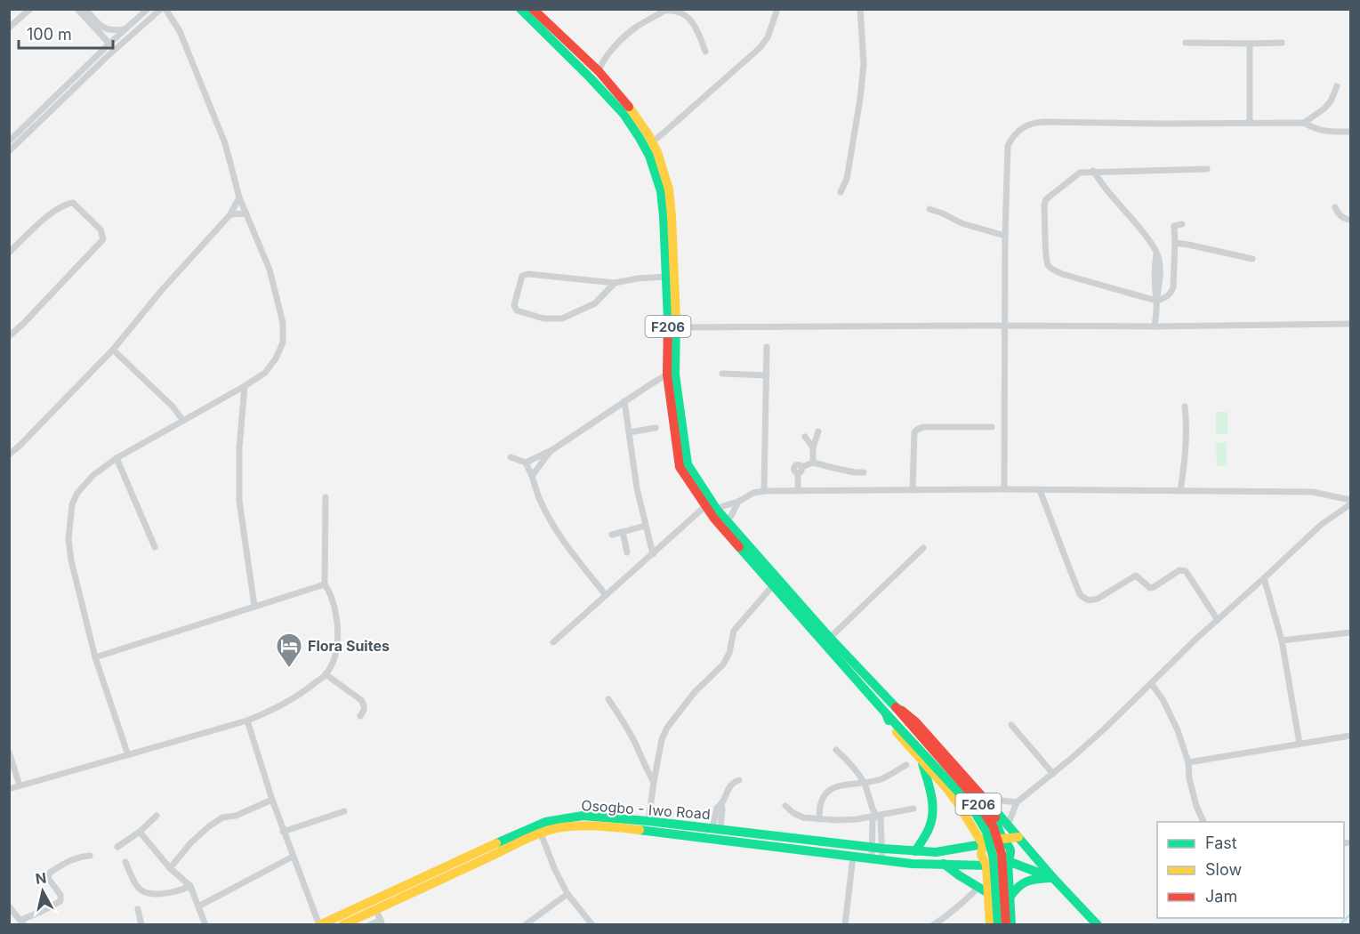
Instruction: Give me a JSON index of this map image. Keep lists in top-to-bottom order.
{
  "streets": {
    "main road": ["F206", "Osogbo - Iwo Road"]
  },
  "places": {
    "hotel": ["Flora Suites"]
  },
  "legend": ["Fast", "Slow", "Jam"],
  "scale_bar": "100 m",
  "north": "top"
}
